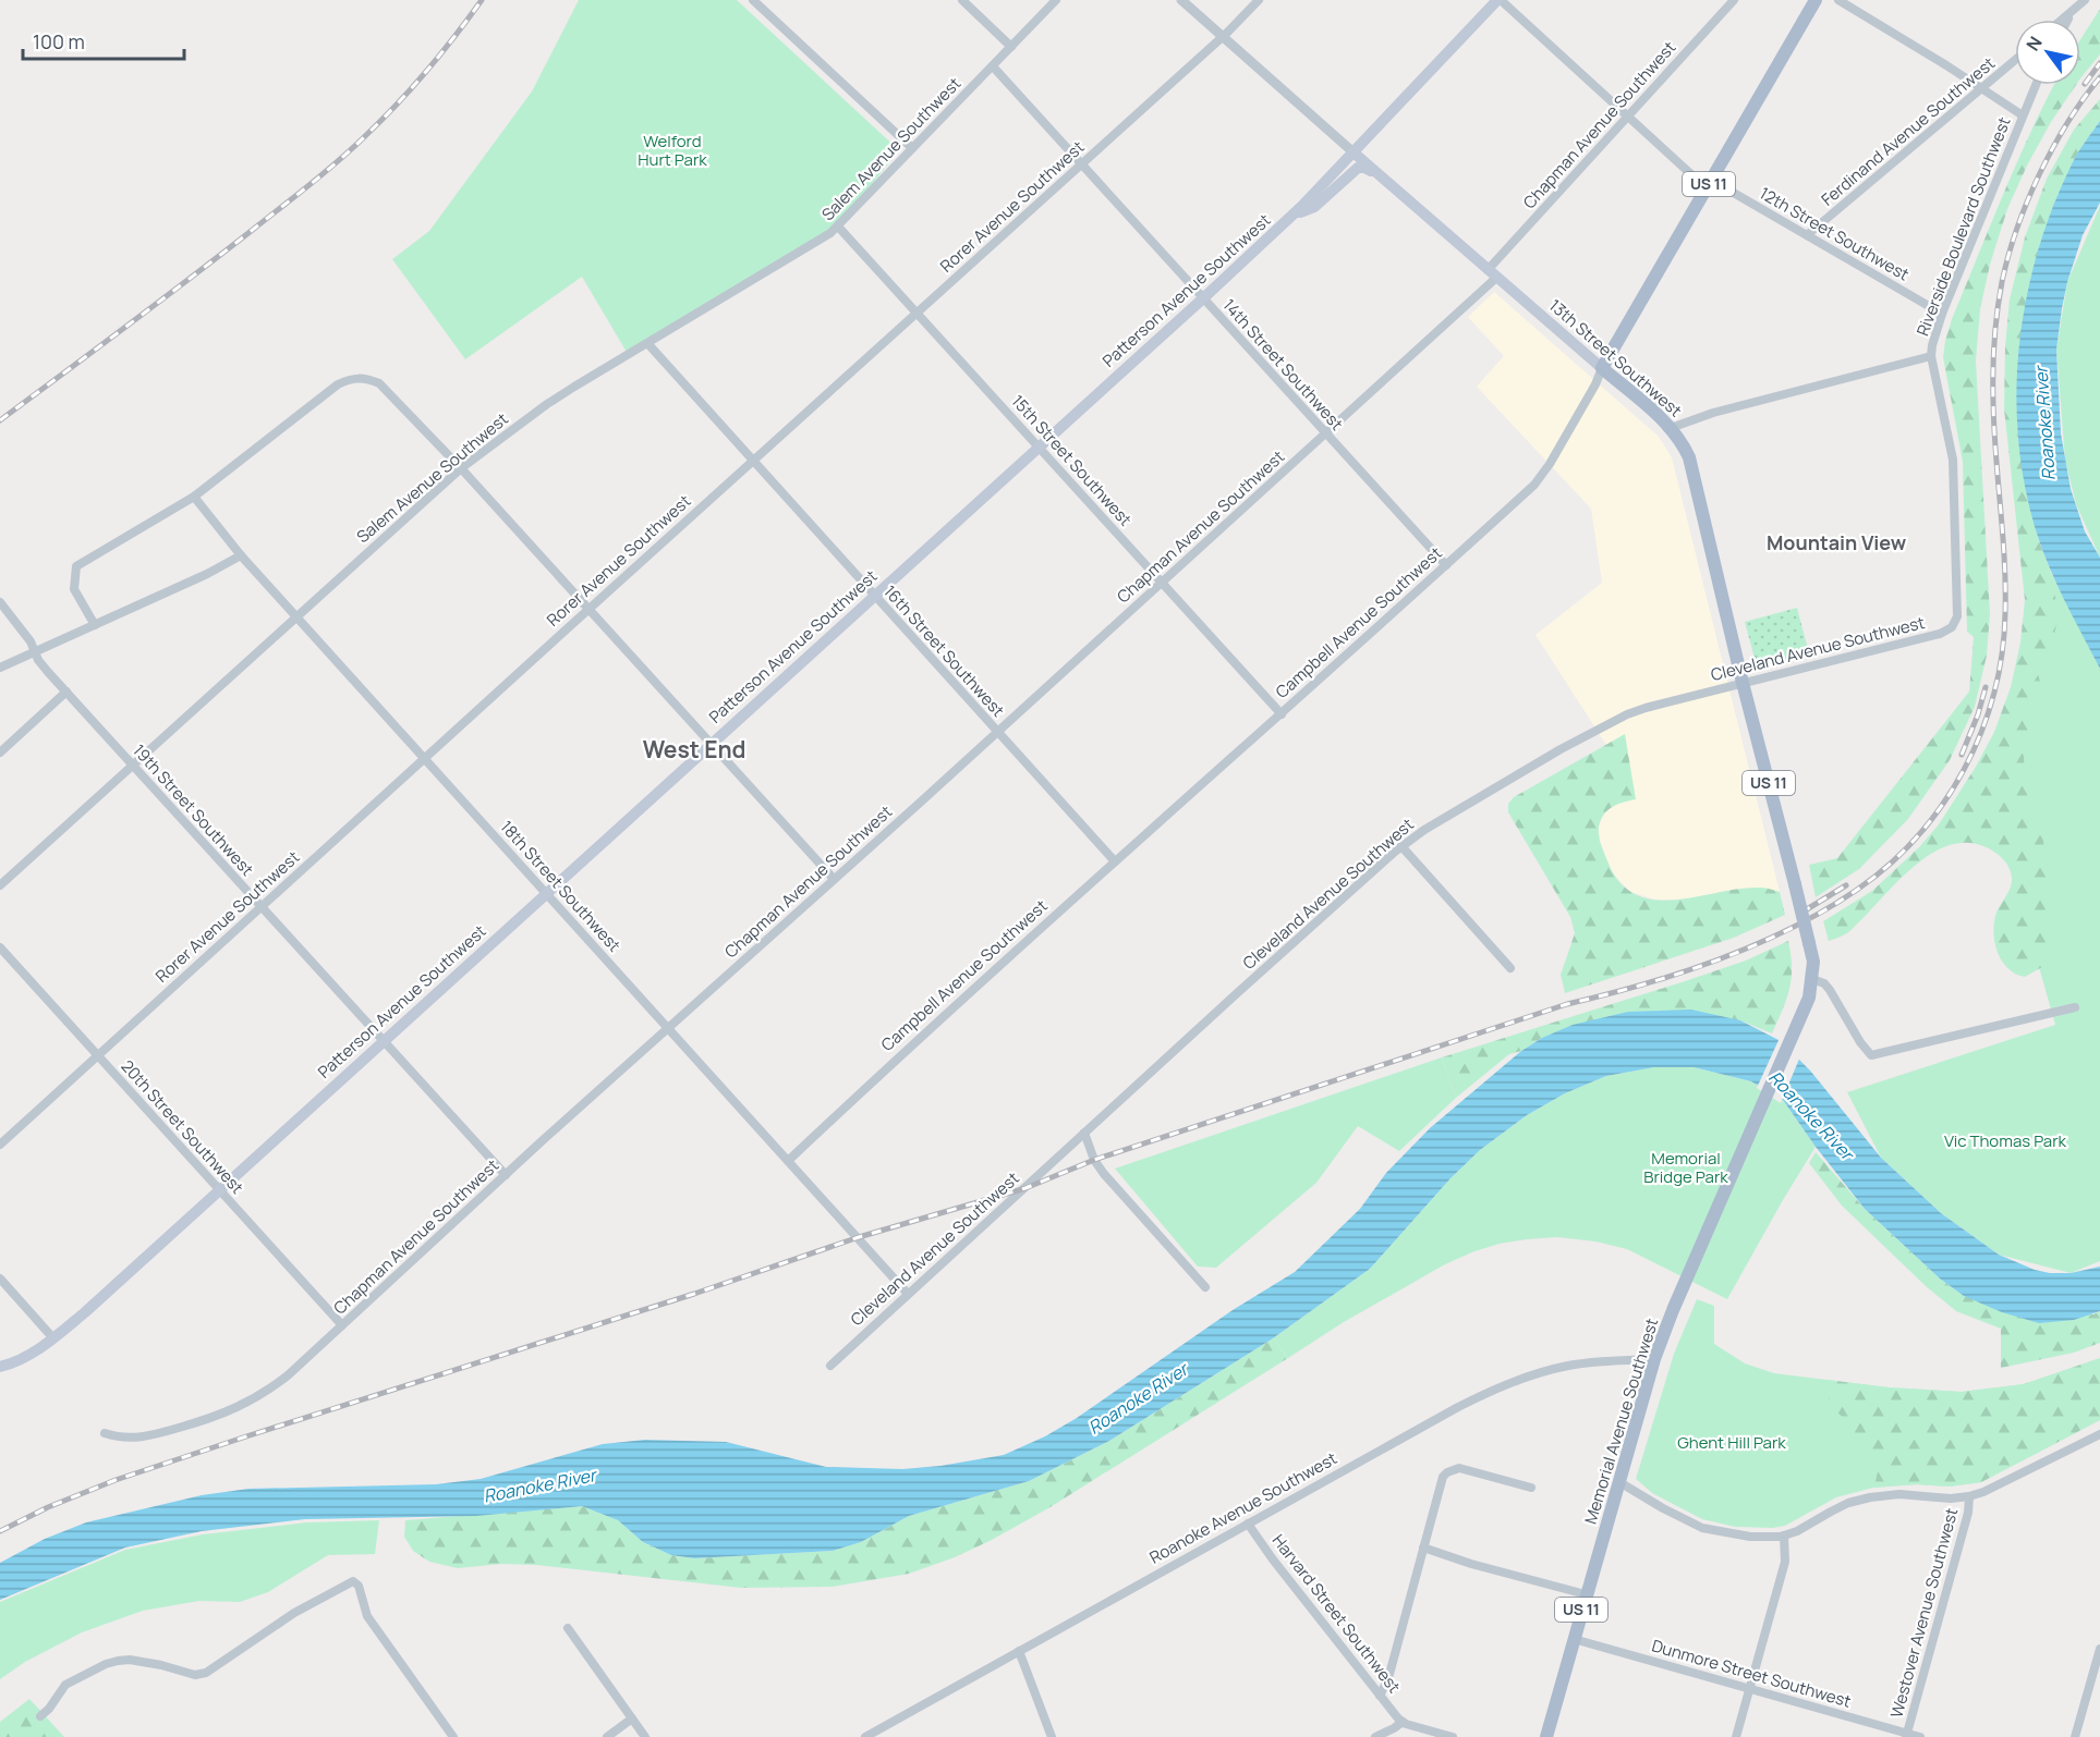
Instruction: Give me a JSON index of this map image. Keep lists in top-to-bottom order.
{
  "streets": {
    "main road": [
      "US 11",
      "Patterson Avenue Southwest",
      "13th Street Southwest",
      "Campbell Avenue Southwest",
      "Memorial Avenue Southwest"
    ],
    "street": [
      "Chapman Avenue Southwest",
      "Ferdinand Avenue Southwest",
      "Salem Avenue Southwest",
      "Rorer Avenue Southwest",
      "Riverside Boulevard Southwest",
      "12th Street Southwest",
      "14th Street Southwest",
      "15th Street Southwest",
      "Cleveland Avenue Southwest",
      "16th Street Southwest",
      "19th Street Southwest",
      "18th Street Southwest",
      "20th Street Southwest",
      "Roanoke Avenue Southwest",
      "Westover Avenue Southwest",
      "Harvard Street Southwest",
      "Dunmore Street Southwest"
    ]
  },
  "crossings": [
    ["Chapman Avenue Southwest", "12th Street Southwest"],
    ["Chapman Avenue Southwest", "13th Street Southwest"],
    ["Chapman Avenue Southwest", "14th Street Southwest"],
    ["Chapman Avenue Southwest", "15th Street Southwest"],
    ["Chapman Avenue Southwest", "16th Street Southwest"],
    ["Chapman Avenue Southwest", "19th Street Southwest"],
    ["Chapman Avenue Southwest", "18th Street Southwest"],
    ["Chapman Avenue Southwest", "20th Street Southwest"],
    ["Ferdinand Avenue Southwest", "12th Street Southwest"],
    ["Salem Avenue Southwest", "14th Street Southwest"],
    ["Salem Avenue Southwest", "15th Street Southwest"],
    ["Salem Avenue Southwest", "16th Street Southwest"],
    ["Salem Avenue Southwest", "19th Street Southwest"],
    ["Salem Avenue Southwest", "18th Street Southwest"],
    ["Rorer Avenue Southwest", "13th Street Southwest"],
    ["Rorer Avenue Southwest", "14th Street Southwest"],
    ["Rorer Avenue Southwest", "15th Street Southwest"],
    ["Rorer Avenue Southwest", "16th Street Southwest"],
    ["Rorer Avenue Southwest", "19th Street Southwest"],
    ["Rorer Avenue Southwest", "18th Street Southwest"],
    ["Rorer Avenue Southwest", "20th Street Southwest"],
    ["Riverside Boulevard Southwest", "12th Street Southwest"],
    ["Riverside Boulevard Southwest", "Cleveland Avenue Southwest"],
    ["12th Street Southwest", "Patterson Avenue Southwest"],
    ["12th Street Southwest", "Campbell Avenue Southwest"],
    ["Patterson Avenue Southwest", "13th Street Southwest"],
    ["Patterson Avenue Southwest", "14th Street Southwest"],
    ["Patterson Avenue Southwest", "15th Street Southwest"],
    ["Patterson Avenue Southwest", "16th Street Southwest"],
    ["Patterson Avenue Southwest", "19th Street Southwest"],
    ["Patterson Avenue Southwest", "18th Street Southwest"],
    ["Patterson Avenue Southwest", "20th Street Southwest"],
    ["13th Street Southwest", "Campbell Avenue Southwest"],
    ["13th Street Southwest", "Cleveland Avenue Southwest"],
    ["13th Street Southwest", "Memorial Avenue Southwest"],
    ["14th Street Southwest", "Campbell Avenue Southwest"],
    ["15th Street Southwest", "Campbell Avenue Southwest"],
    ["Campbell Avenue Southwest", "16th Street Southwest"],
    ["Campbell Avenue Southwest", "18th Street Southwest"],
    ["Cleveland Avenue Southwest", "18th Street Southwest"],
    ["Memorial Avenue Southwest", "Roanoke Avenue Southwest"],
    ["Memorial Avenue Southwest", "Dunmore Street Southwest"],
    ["Roanoke Avenue Southwest", "Harvard Street Southwest"],
    ["Westover Avenue Southwest", "Dunmore Street Southwest"]
  ],
  "districts": ["Mountain View", "West End"],
  "water": ["Roanoke River"],
  "parks": [
    "Welford Hurt Park",
    "Vic Thomas Park",
    "Memorial Bridge Park",
    "Ghent Hill Park"
  ],
  "scale_bar": "100 m",
  "north": "top left"
}
